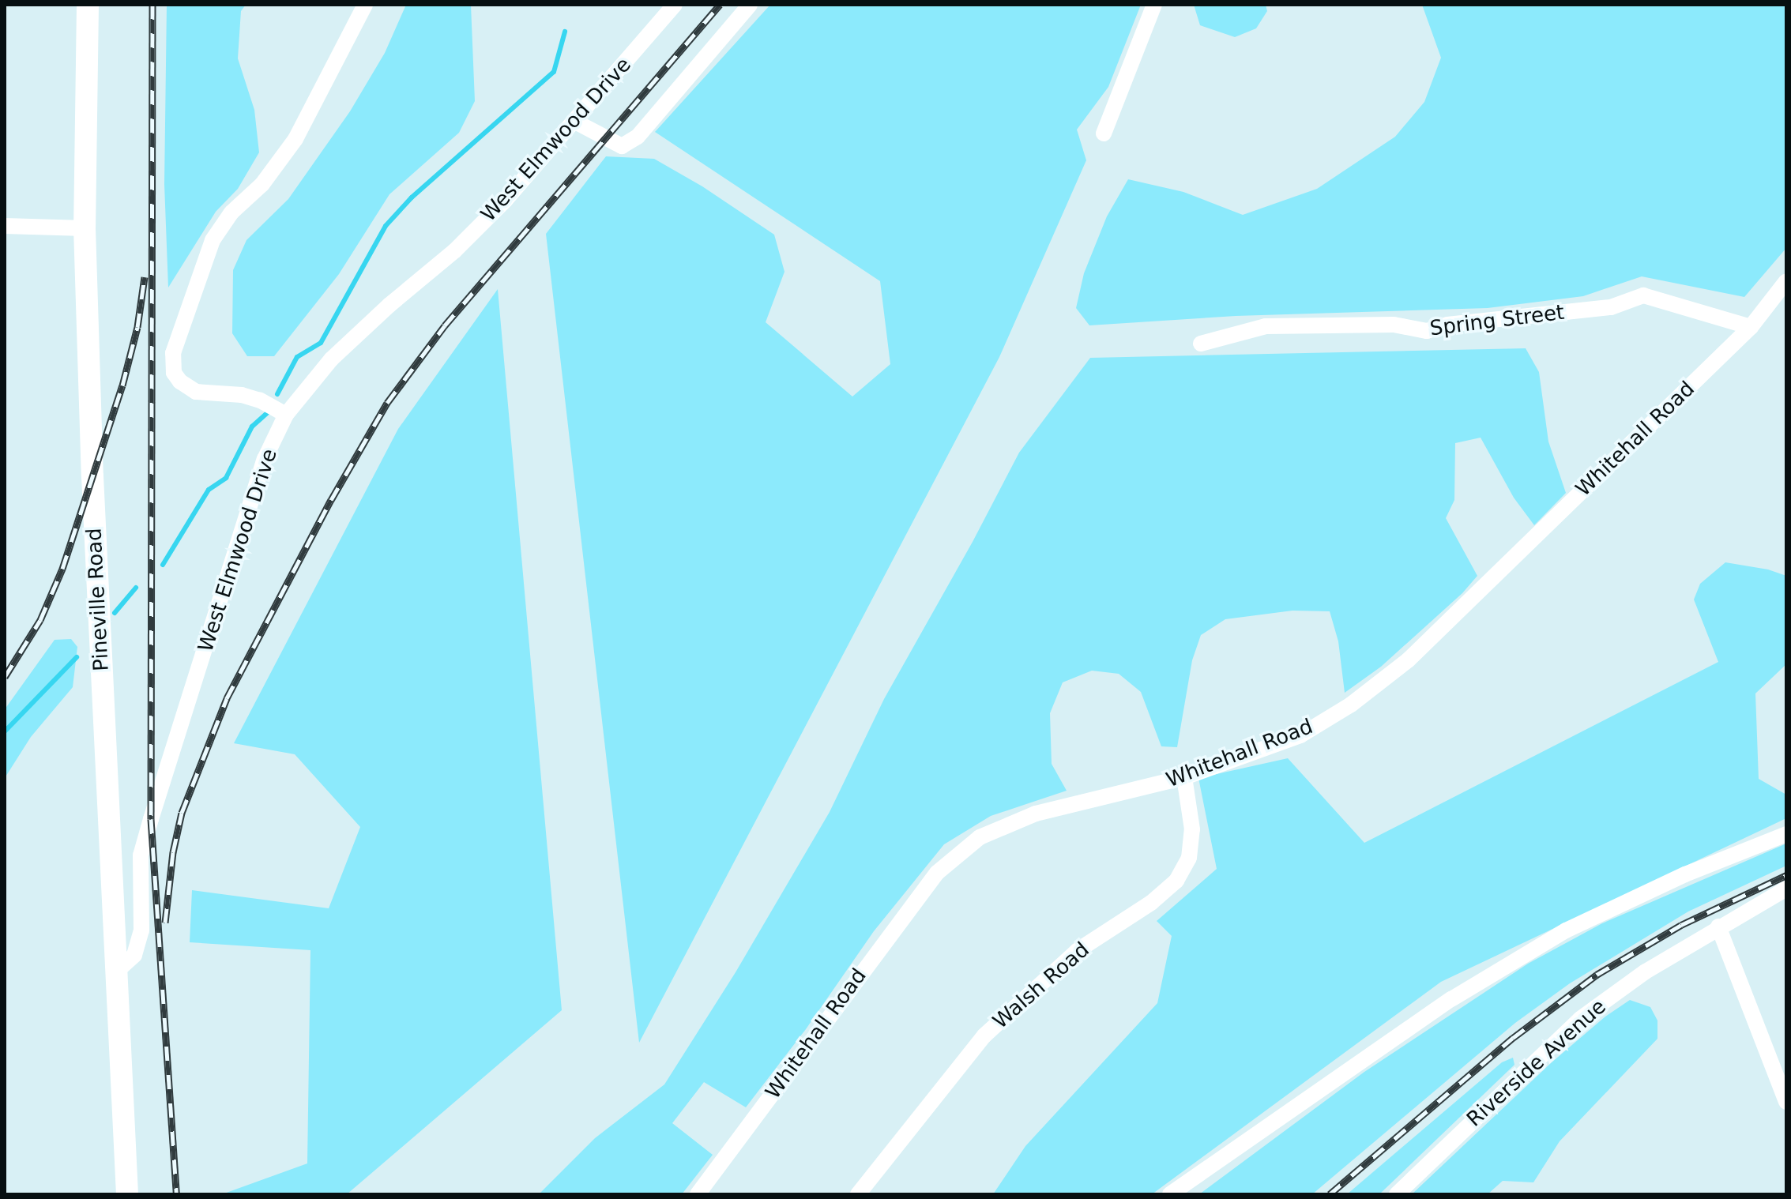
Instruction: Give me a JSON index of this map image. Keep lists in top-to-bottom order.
{
  "streets": {
    "main road": ["Pineville Road"],
    "street": [
      "West Elmwood Drive",
      "Spring Street",
      "Whitehall Road",
      "Walsh Road",
      "Riverside Avenue"
    ]
  },
  "crossings": [
    ["West Elmwood Drive", "Pineville Road"],
    ["Spring Street", "Whitehall Road"],
    ["Whitehall Road", "Walsh Road"]
  ]
}
